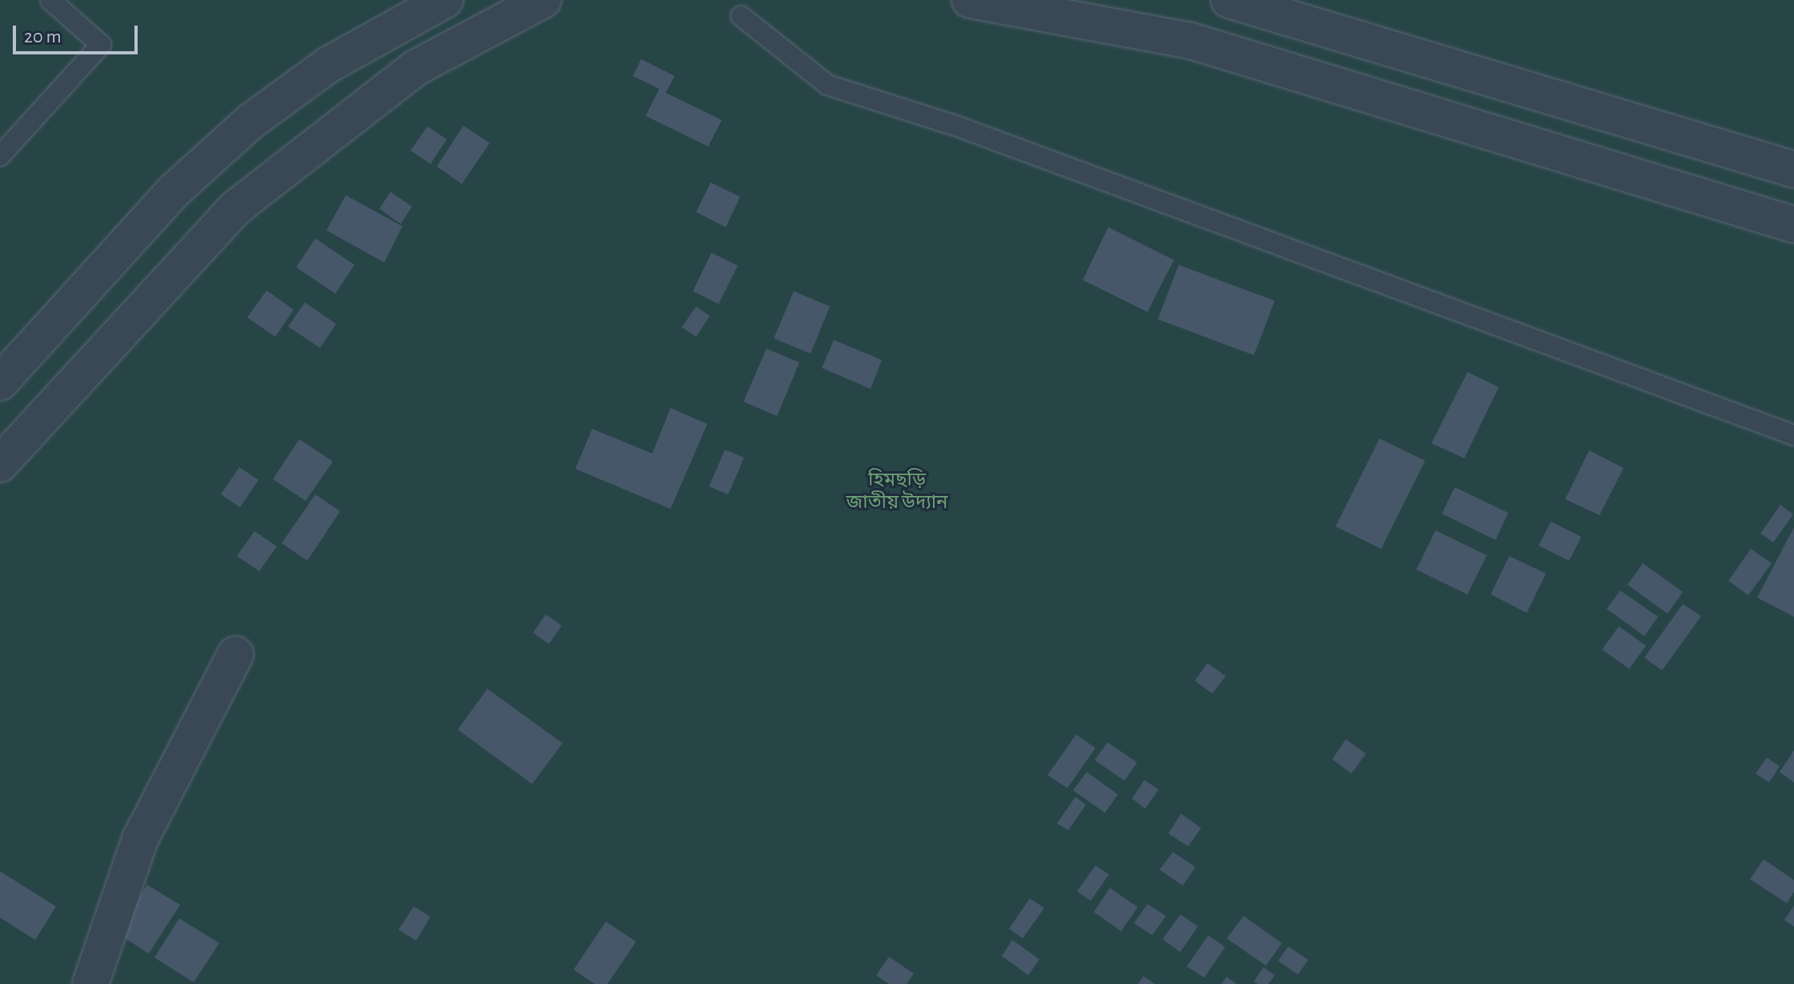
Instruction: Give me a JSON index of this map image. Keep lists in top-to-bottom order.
{
  "parks": ["হিমছড়ি জাতীয় উদ্যান"],
  "scale_bar": "20 m"
}
